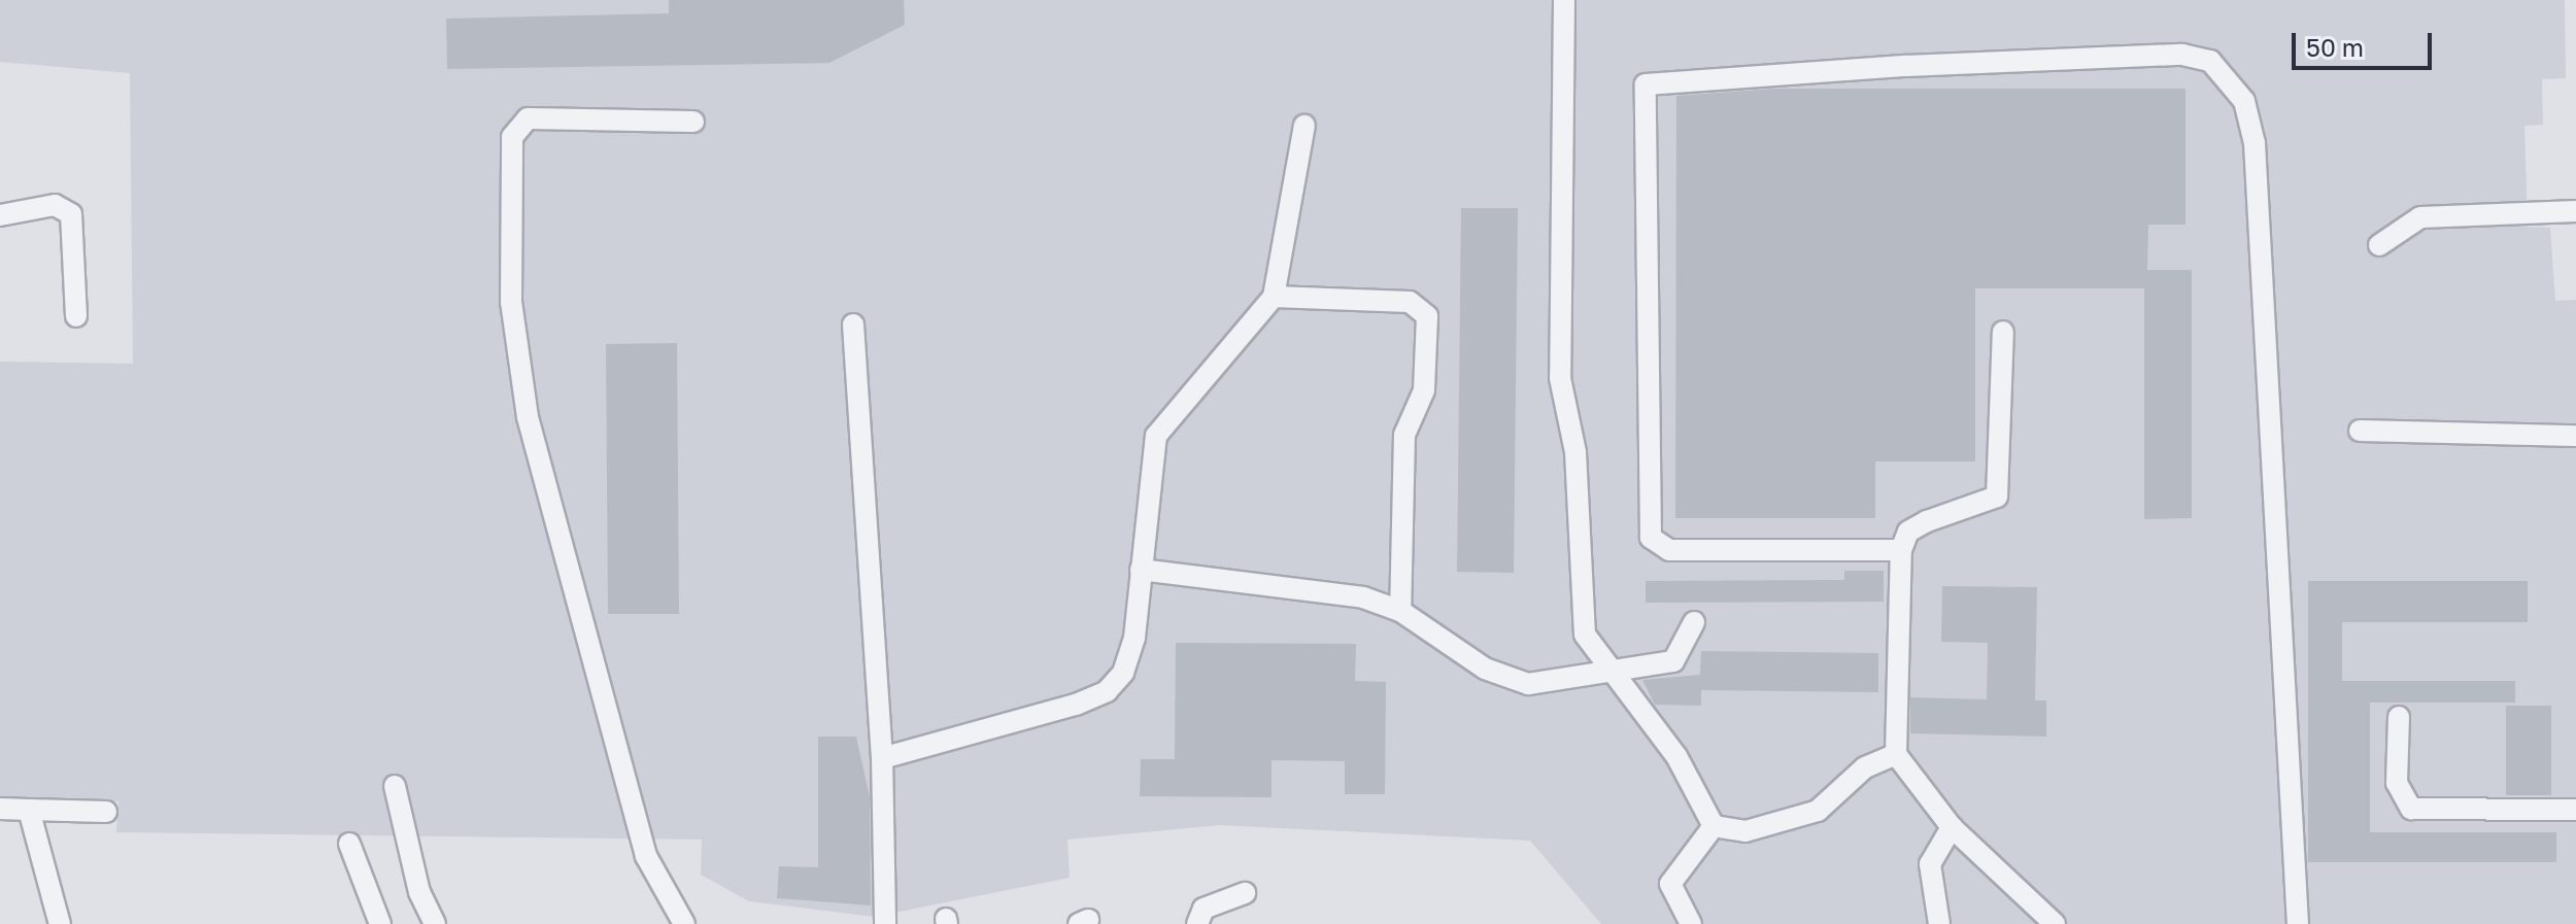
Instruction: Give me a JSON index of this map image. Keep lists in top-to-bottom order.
{
  "scale_bar": "50 m"
}
